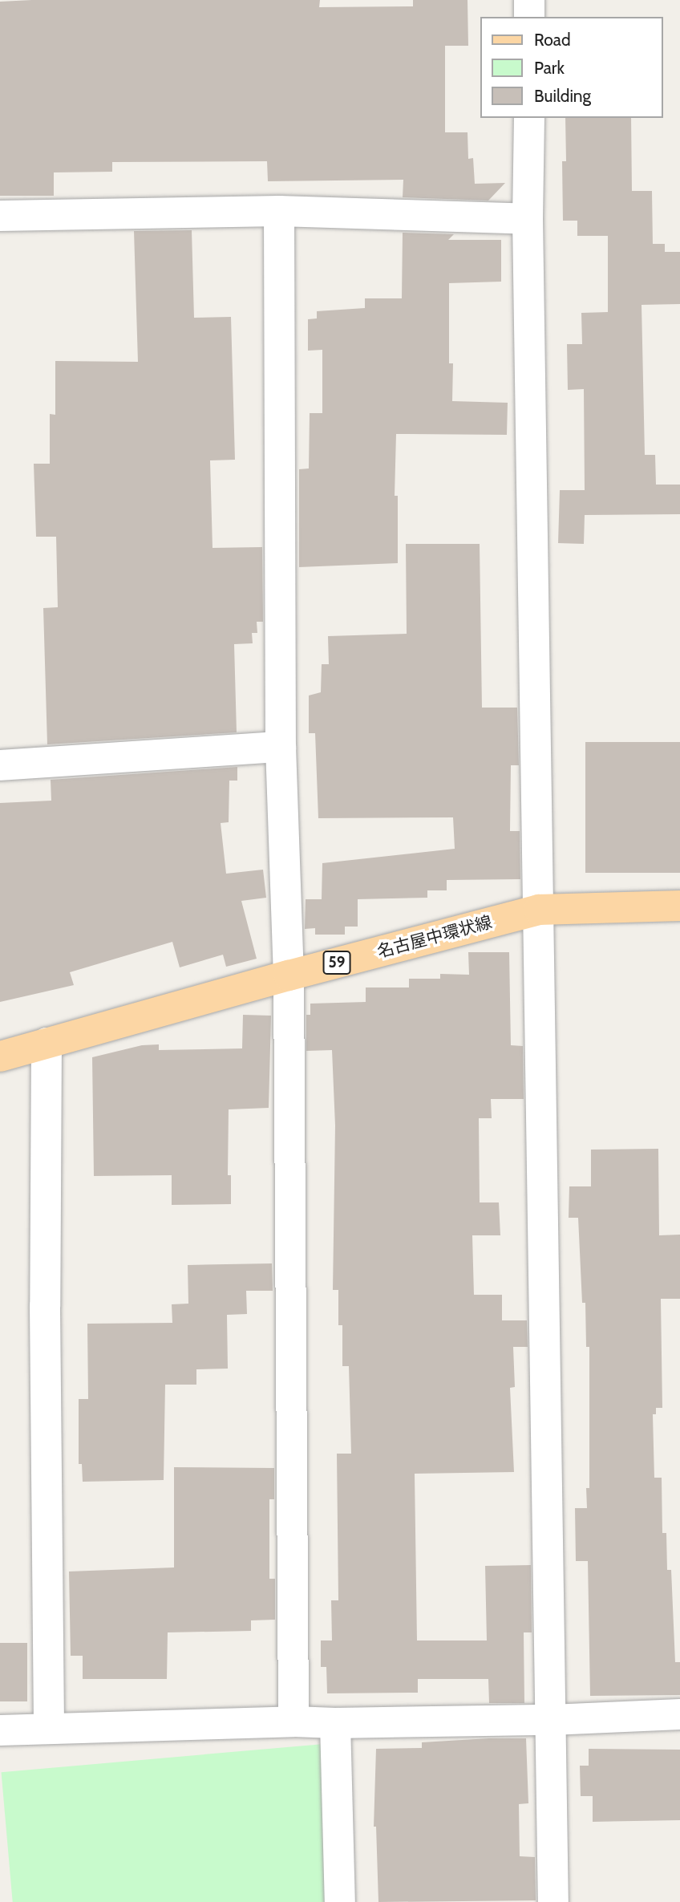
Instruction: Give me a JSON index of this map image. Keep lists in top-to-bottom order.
{
  "streets": {
    "main road": ["名古屋中環状線", "59"]
  },
  "legend": ["Road", "Park", "Building"]
}
